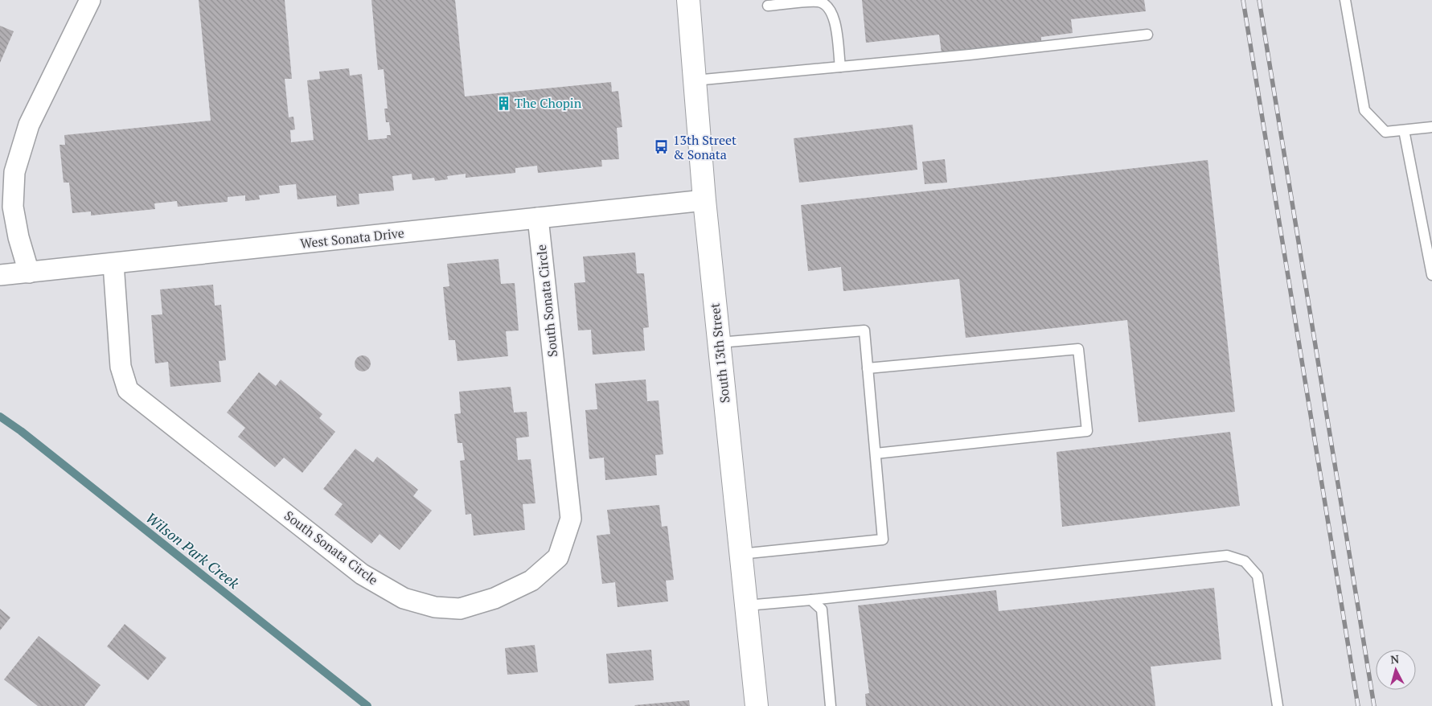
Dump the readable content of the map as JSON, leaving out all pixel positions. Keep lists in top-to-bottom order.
{
  "streets": {
    "street": ["West Sonata Drive", "South Sonata Circle", "South 13th Street"]
  },
  "crossings": [
    ["West Sonata Drive", "South Sonata Circle"],
    ["West Sonata Drive", "South 13th Street"]
  ],
  "water": ["Wilson Park Creek"],
  "places": {
    "building": ["The Chopin"],
    "bus stop": ["13th Street & Sonata"]
  },
  "north": "top"
}
